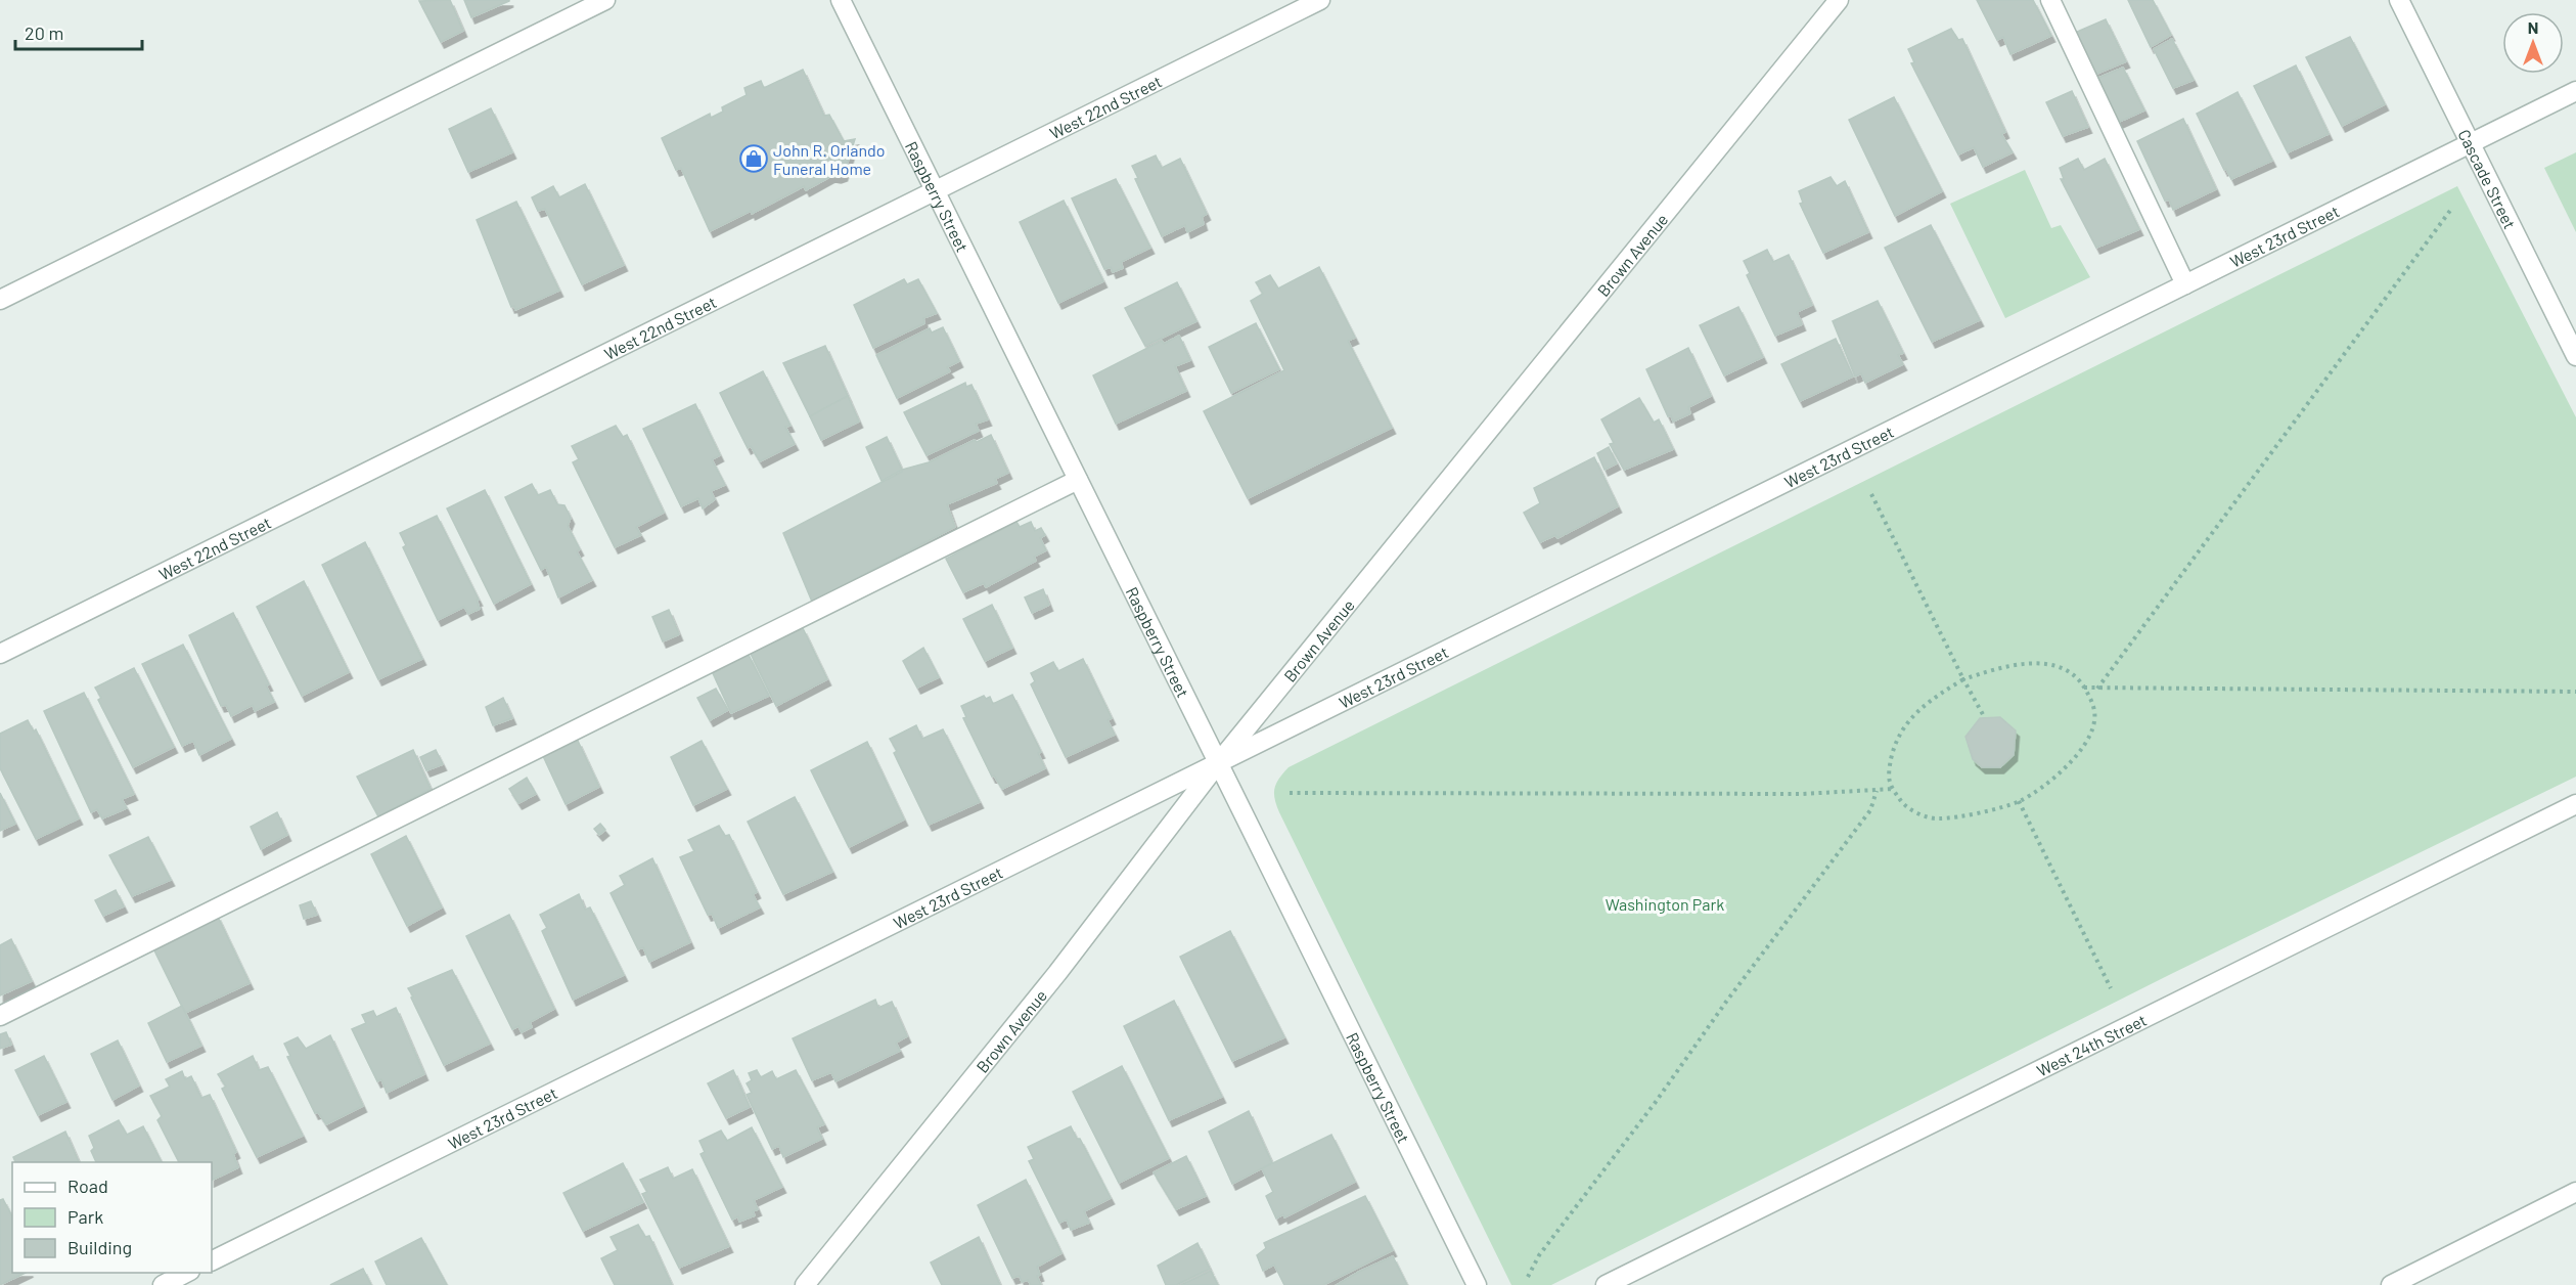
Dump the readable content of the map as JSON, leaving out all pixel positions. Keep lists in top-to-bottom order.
{
  "streets": {
    "street": [
      "West 22nd Street",
      "Cascade Street",
      "Raspberry Street",
      "West 23rd Street",
      "Brown Avenue",
      "West 24th Street"
    ]
  },
  "crossings": [
    ["West 22nd Street", "Raspberry Street"],
    ["Cascade Street", "West 23rd Street"],
    ["Raspberry Street", "West 23rd Street"],
    ["Raspberry Street", "Brown Avenue"],
    ["West 23rd Street", "Brown Avenue"]
  ],
  "parks": ["Washington Park"],
  "places": {
    "shop": ["John R. Orlando Funeral Home"]
  },
  "legend": ["Road", "Park", "Building"],
  "scale_bar": "20 m",
  "north": "top"
}
